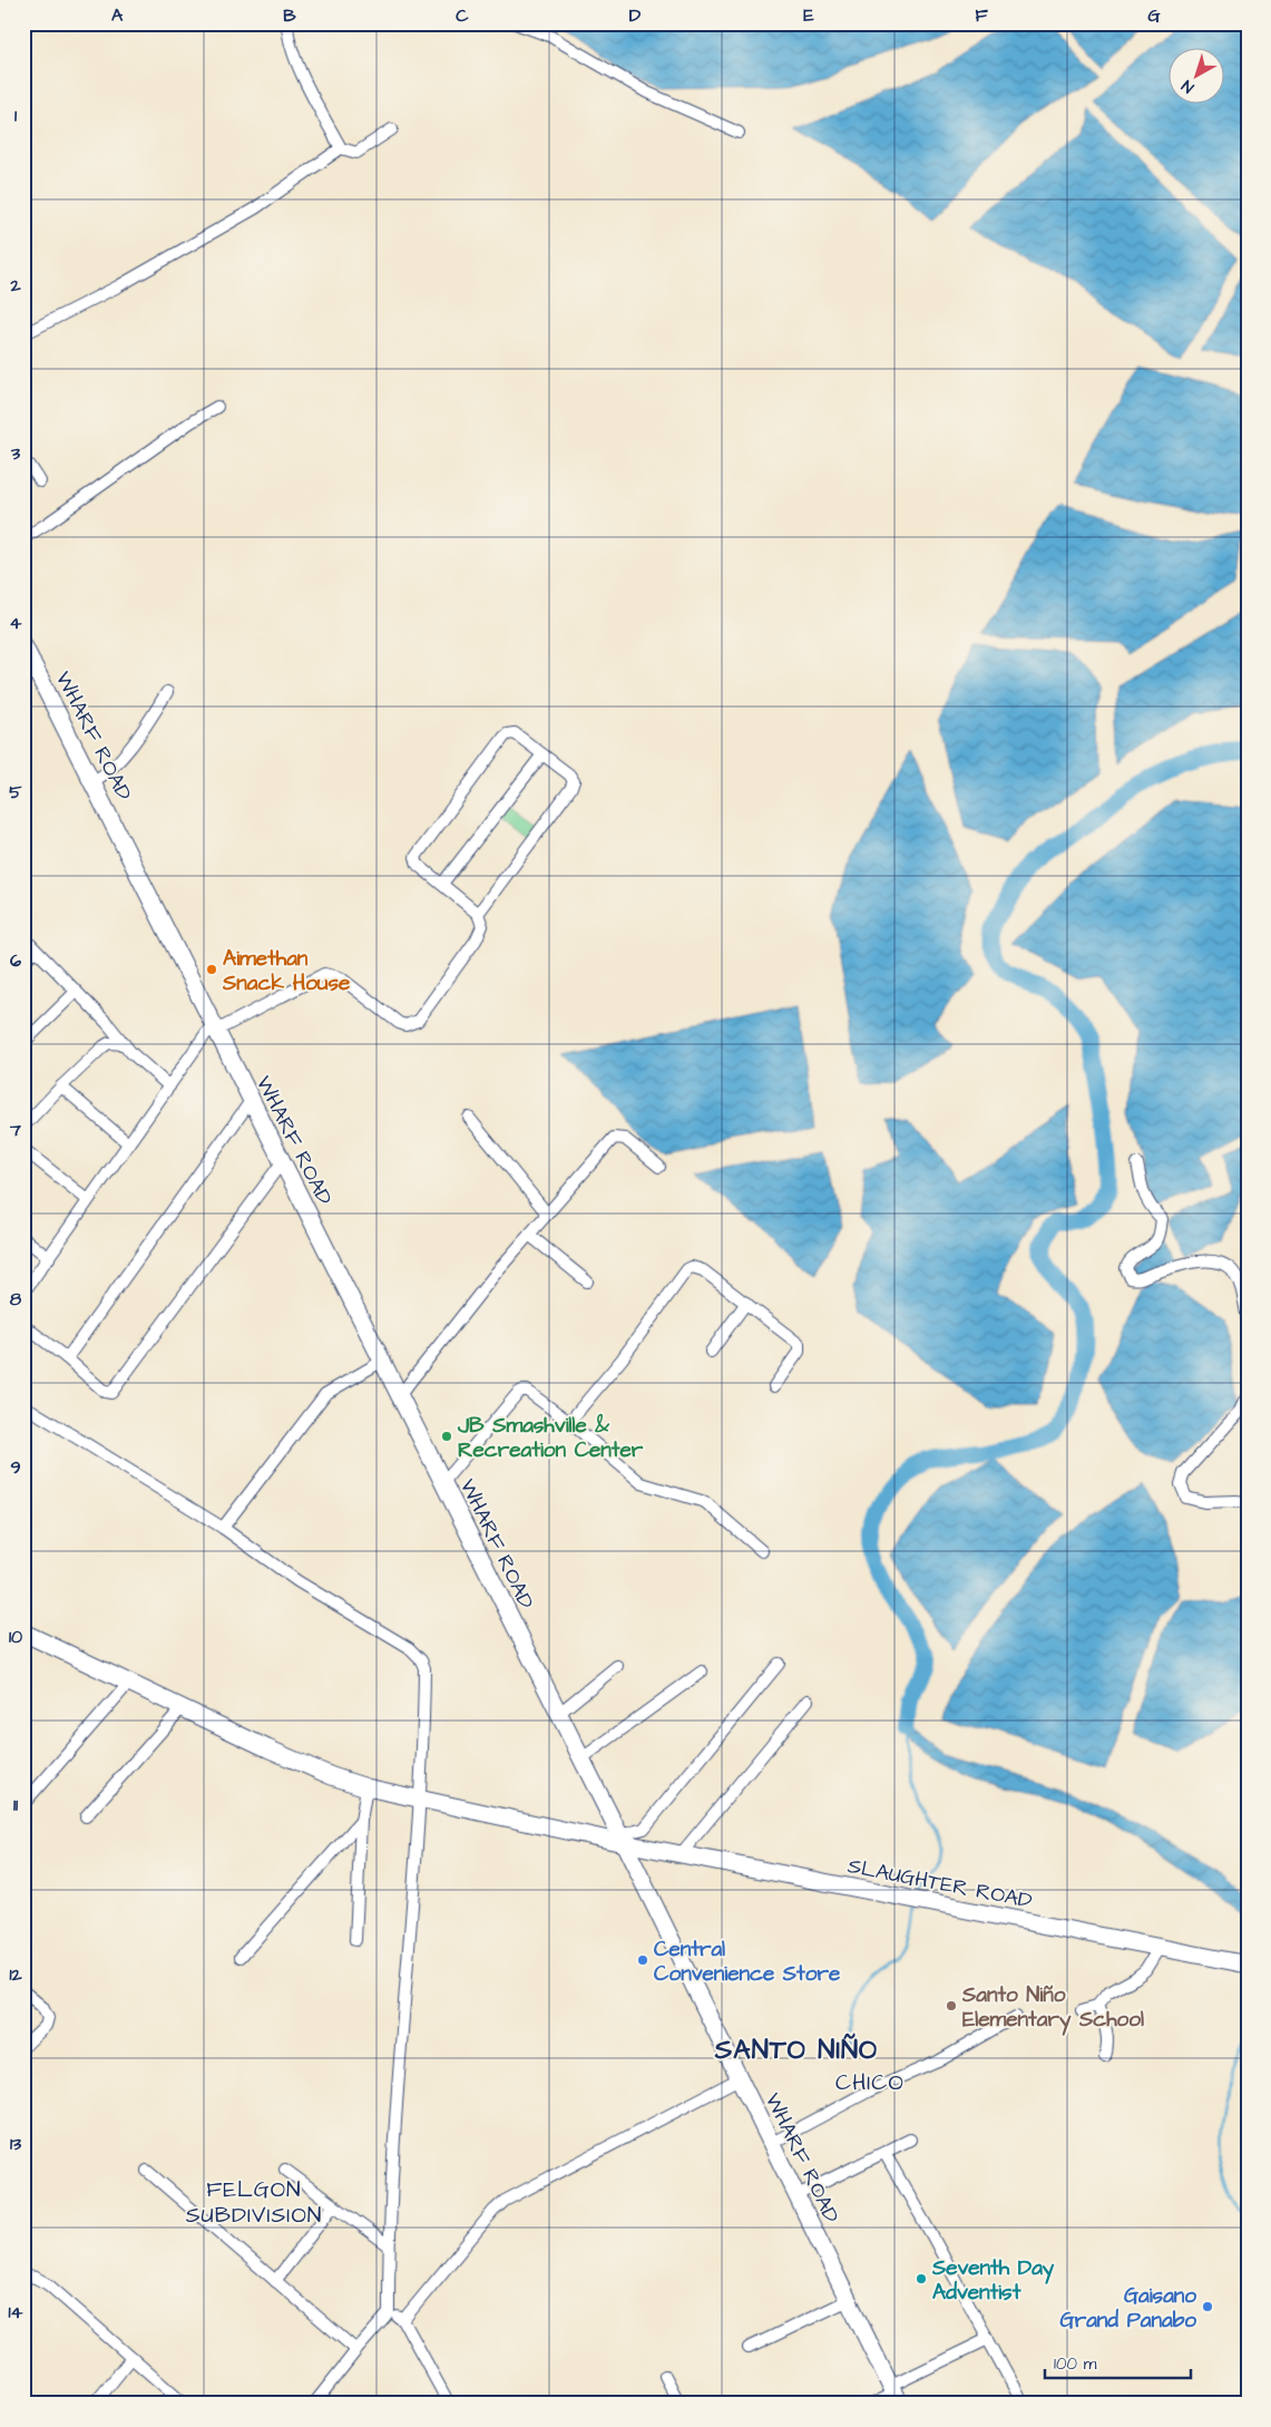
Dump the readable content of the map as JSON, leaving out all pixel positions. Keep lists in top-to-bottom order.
{
  "streets": {
    "main road": ["WHARF ROAD", "SLAUGHTER ROAD"]
  },
  "crossings": [
    ["WHARF ROAD", "SLAUGHTER ROAD"]
  ],
  "districts": ["SANTO NIÑO", "CHICO", "FELGON SUBDIVISION"],
  "places": [
    "Aimethan Snack House",
    "JB Smashville & Recreation Center",
    "Central Convenience Store",
    "Santo Niño Elementary School",
    "Seventh Day Adventist",
    "Gaisano Grand Panabo"
  ],
  "scale_bar": "100 m",
  "north": "bottom left",
  "grid": {
    "columns": [
      "A",
      "B",
      "C",
      "D",
      "E",
      "F",
      "G"
    ],
    "rows": [
      "1",
      "2",
      "3",
      "4",
      "5",
      "6",
      "7",
      "8",
      "9",
      "10",
      "11",
      "12",
      "13",
      "14"
    ]
  }
}
